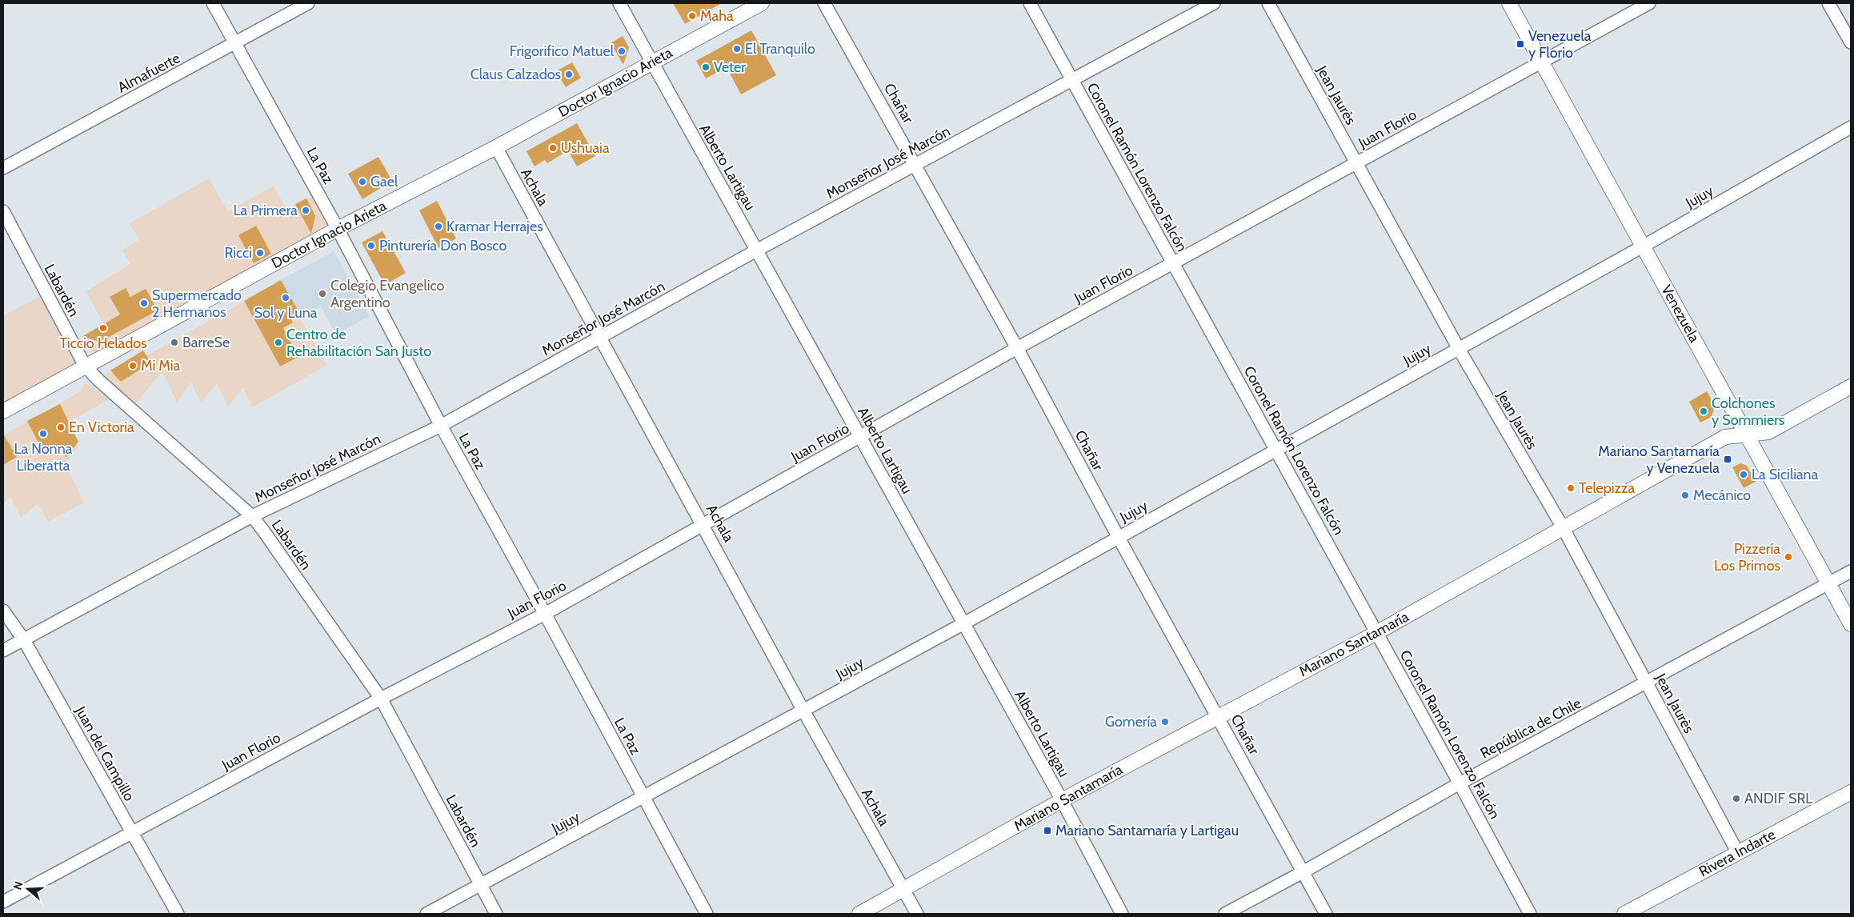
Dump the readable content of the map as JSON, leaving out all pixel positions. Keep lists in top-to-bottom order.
{
  "streets": {
    "street": [
      "Almafuerte",
      "Doctor Ignacio Arieta",
      "Jean Jaurès",
      "Chañar",
      "Juan Florio",
      "Monseñor José Marcón",
      "La Paz",
      "Alberto Lartigau",
      "Coronel Ramón Lorenzo Falcón",
      "Achala",
      "Jujuy",
      "Labardén",
      "Venezuela",
      "Mariano Santamaría",
      "República de Chile",
      "Juan del Campillo",
      "Rivera Indarte"
    ]
  },
  "crossings": [
    ["Almafuerte", "La Paz"],
    ["Doctor Ignacio Arieta", "La Paz"],
    ["Doctor Ignacio Arieta", "Alberto Lartigau"],
    ["Doctor Ignacio Arieta", "Achala"],
    ["Doctor Ignacio Arieta", "Labardén"],
    ["Jean Jaurès", "Juan Florio"],
    ["Jean Jaurès", "Jujuy"],
    ["Jean Jaurès", "Mariano Santamaría"],
    ["Jean Jaurès", "República de Chile"],
    ["Jean Jaurès", "Rivera Indarte"],
    ["Chañar", "Juan Florio"],
    ["Chañar", "Monseñor José Marcón"],
    ["Chañar", "Jujuy"],
    ["Chañar", "Mariano Santamaría"],
    ["Chañar", "República de Chile"],
    ["Juan Florio", "La Paz"],
    ["Juan Florio", "Alberto Lartigau"],
    ["Juan Florio", "Coronel Ramón Lorenzo Falcón"],
    ["Juan Florio", "Achala"],
    ["Juan Florio", "Labardén"],
    ["Juan Florio", "Venezuela"],
    ["Juan Florio", "Juan del Campillo"],
    ["Monseñor José Marcón", "La Paz"],
    ["Monseñor José Marcón", "Alberto Lartigau"],
    ["Monseñor José Marcón", "Coronel Ramón Lorenzo Falcón"],
    ["Monseñor José Marcón", "Achala"],
    ["Monseñor José Marcón", "Labardén"],
    ["Monseñor José Marcón", "Juan del Campillo"],
    ["La Paz", "Jujuy"],
    ["Alberto Lartigau", "Jujuy"],
    ["Alberto Lartigau", "Mariano Santamaría"],
    ["Coronel Ramón Lorenzo Falcón", "Jujuy"],
    ["Coronel Ramón Lorenzo Falcón", "Mariano Santamaría"],
    ["Coronel Ramón Lorenzo Falcón", "República de Chile"],
    ["Achala", "Jujuy"],
    ["Achala", "Mariano Santamaría"],
    ["Jujuy", "Labardén"],
    ["Jujuy", "Venezuela"],
    ["Venezuela", "Mariano Santamaría"],
    ["Venezuela", "República de Chile"]
  ],
  "places": {
    "other": [
      "Maha",
      "El Tranquilo",
      "Frigorifico Matuel",
      "Veter",
      "Claus Calzados",
      "Ushuaia",
      "Gael",
      "La Primera",
      "Kramar Herrajes",
      "Pinturería Don Bosco",
      "Ricci",
      "Colegio Evangelico Argentino",
      "Sol y Luna",
      "Supermercado 2 Hermanos",
      "Ticcio Helados",
      "BarreSe",
      "Centro de Rehabilitación San Justo",
      "Mi Mia",
      "Colchones y Sommiers",
      "En Victoria",
      "La Nonna Liberatta",
      "La Siciliana",
      "Telepizza",
      "Mecánico",
      "Pizzería Los Primos",
      "Gomería",
      "ANDIF SRL"
    ],
    "transit": ["Venezuela y Florio", "Mariano Santamaría y Venezuela", "Mariano Santamaría y Lartigau"]
  },
  "north": "left"
}
